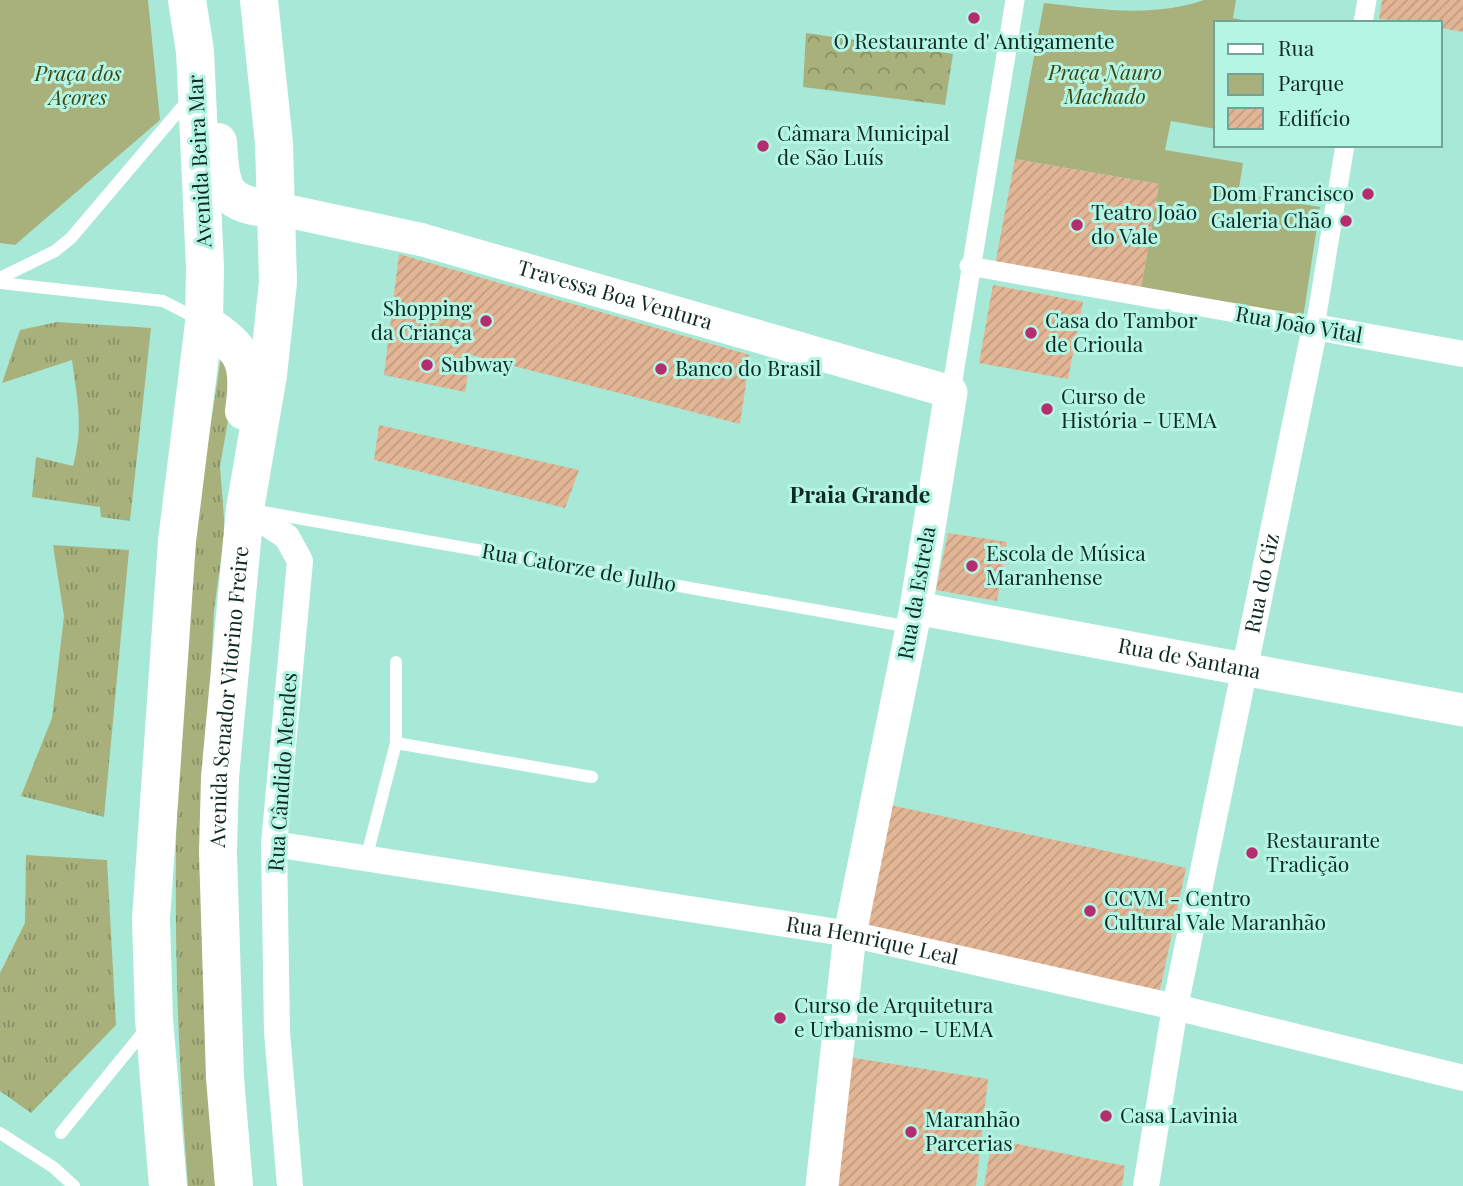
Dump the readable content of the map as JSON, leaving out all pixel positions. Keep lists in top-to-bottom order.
{
  "streets": {
    "main road": ["Avenida Beira Mar", "Avenida Senador Vitorino Freire"],
    "street": [
      "Travessa Boa Ventura",
      "Rua João Vital",
      "Rua do Giz",
      "Rua da Estrela",
      "Rua de Santana",
      "Rua Cândido Mendes",
      "Rua Henrique Leal"
    ],
    "lane": ["Rua Catorze de Julho"]
  },
  "crossings": [
    ["Travessa Boa Ventura", "Rua da Estrela"],
    ["Travessa Boa Ventura", "Avenida Senador Vitorino Freire"],
    ["Rua João Vital", "Rua do Giz"],
    ["Rua João Vital", "Rua da Estrela"],
    ["Rua Catorze de Julho", "Rua da Estrela"],
    ["Rua Catorze de Julho", "Rua de Santana"],
    ["Rua Catorze de Julho", "Avenida Senador Vitorino Freire"],
    ["Rua Catorze de Julho", "Rua Cândido Mendes"],
    ["Rua do Giz", "Rua de Santana"],
    ["Rua do Giz", "Rua Henrique Leal"],
    ["Rua da Estrela", "Rua de Santana"],
    ["Rua da Estrela", "Rua Henrique Leal"],
    ["Avenida Senador Vitorino Freire", "Rua Cândido Mendes"],
    ["Rua Cândido Mendes", "Rua Henrique Leal"]
  ],
  "districts": ["Praia Grande"],
  "parks": ["Praça Nauro Machado", "Praça dos Açores"],
  "places": [
    "O Restaurante d' Antigamente",
    "Câmara Municipal de São Luís",
    "Dom Francisco",
    "Galeria Chão",
    "Teatro João do Vale",
    "Shopping da Criança",
    "Casa do Tambor de Crioula",
    "Subway",
    "Banco do Brasil",
    "Curso de História - UEMA",
    "Escola de Música Maranhense",
    "Restaurante Tradição",
    "CCVM - Centro Cultural Vale Maranhão",
    "Curso de Arquitetura e Urbanismo - UEMA",
    "Casa Lavinia",
    "Maranhão Parcerias"
  ],
  "legend": ["Rua", "Parque", "Edifício"]
}
